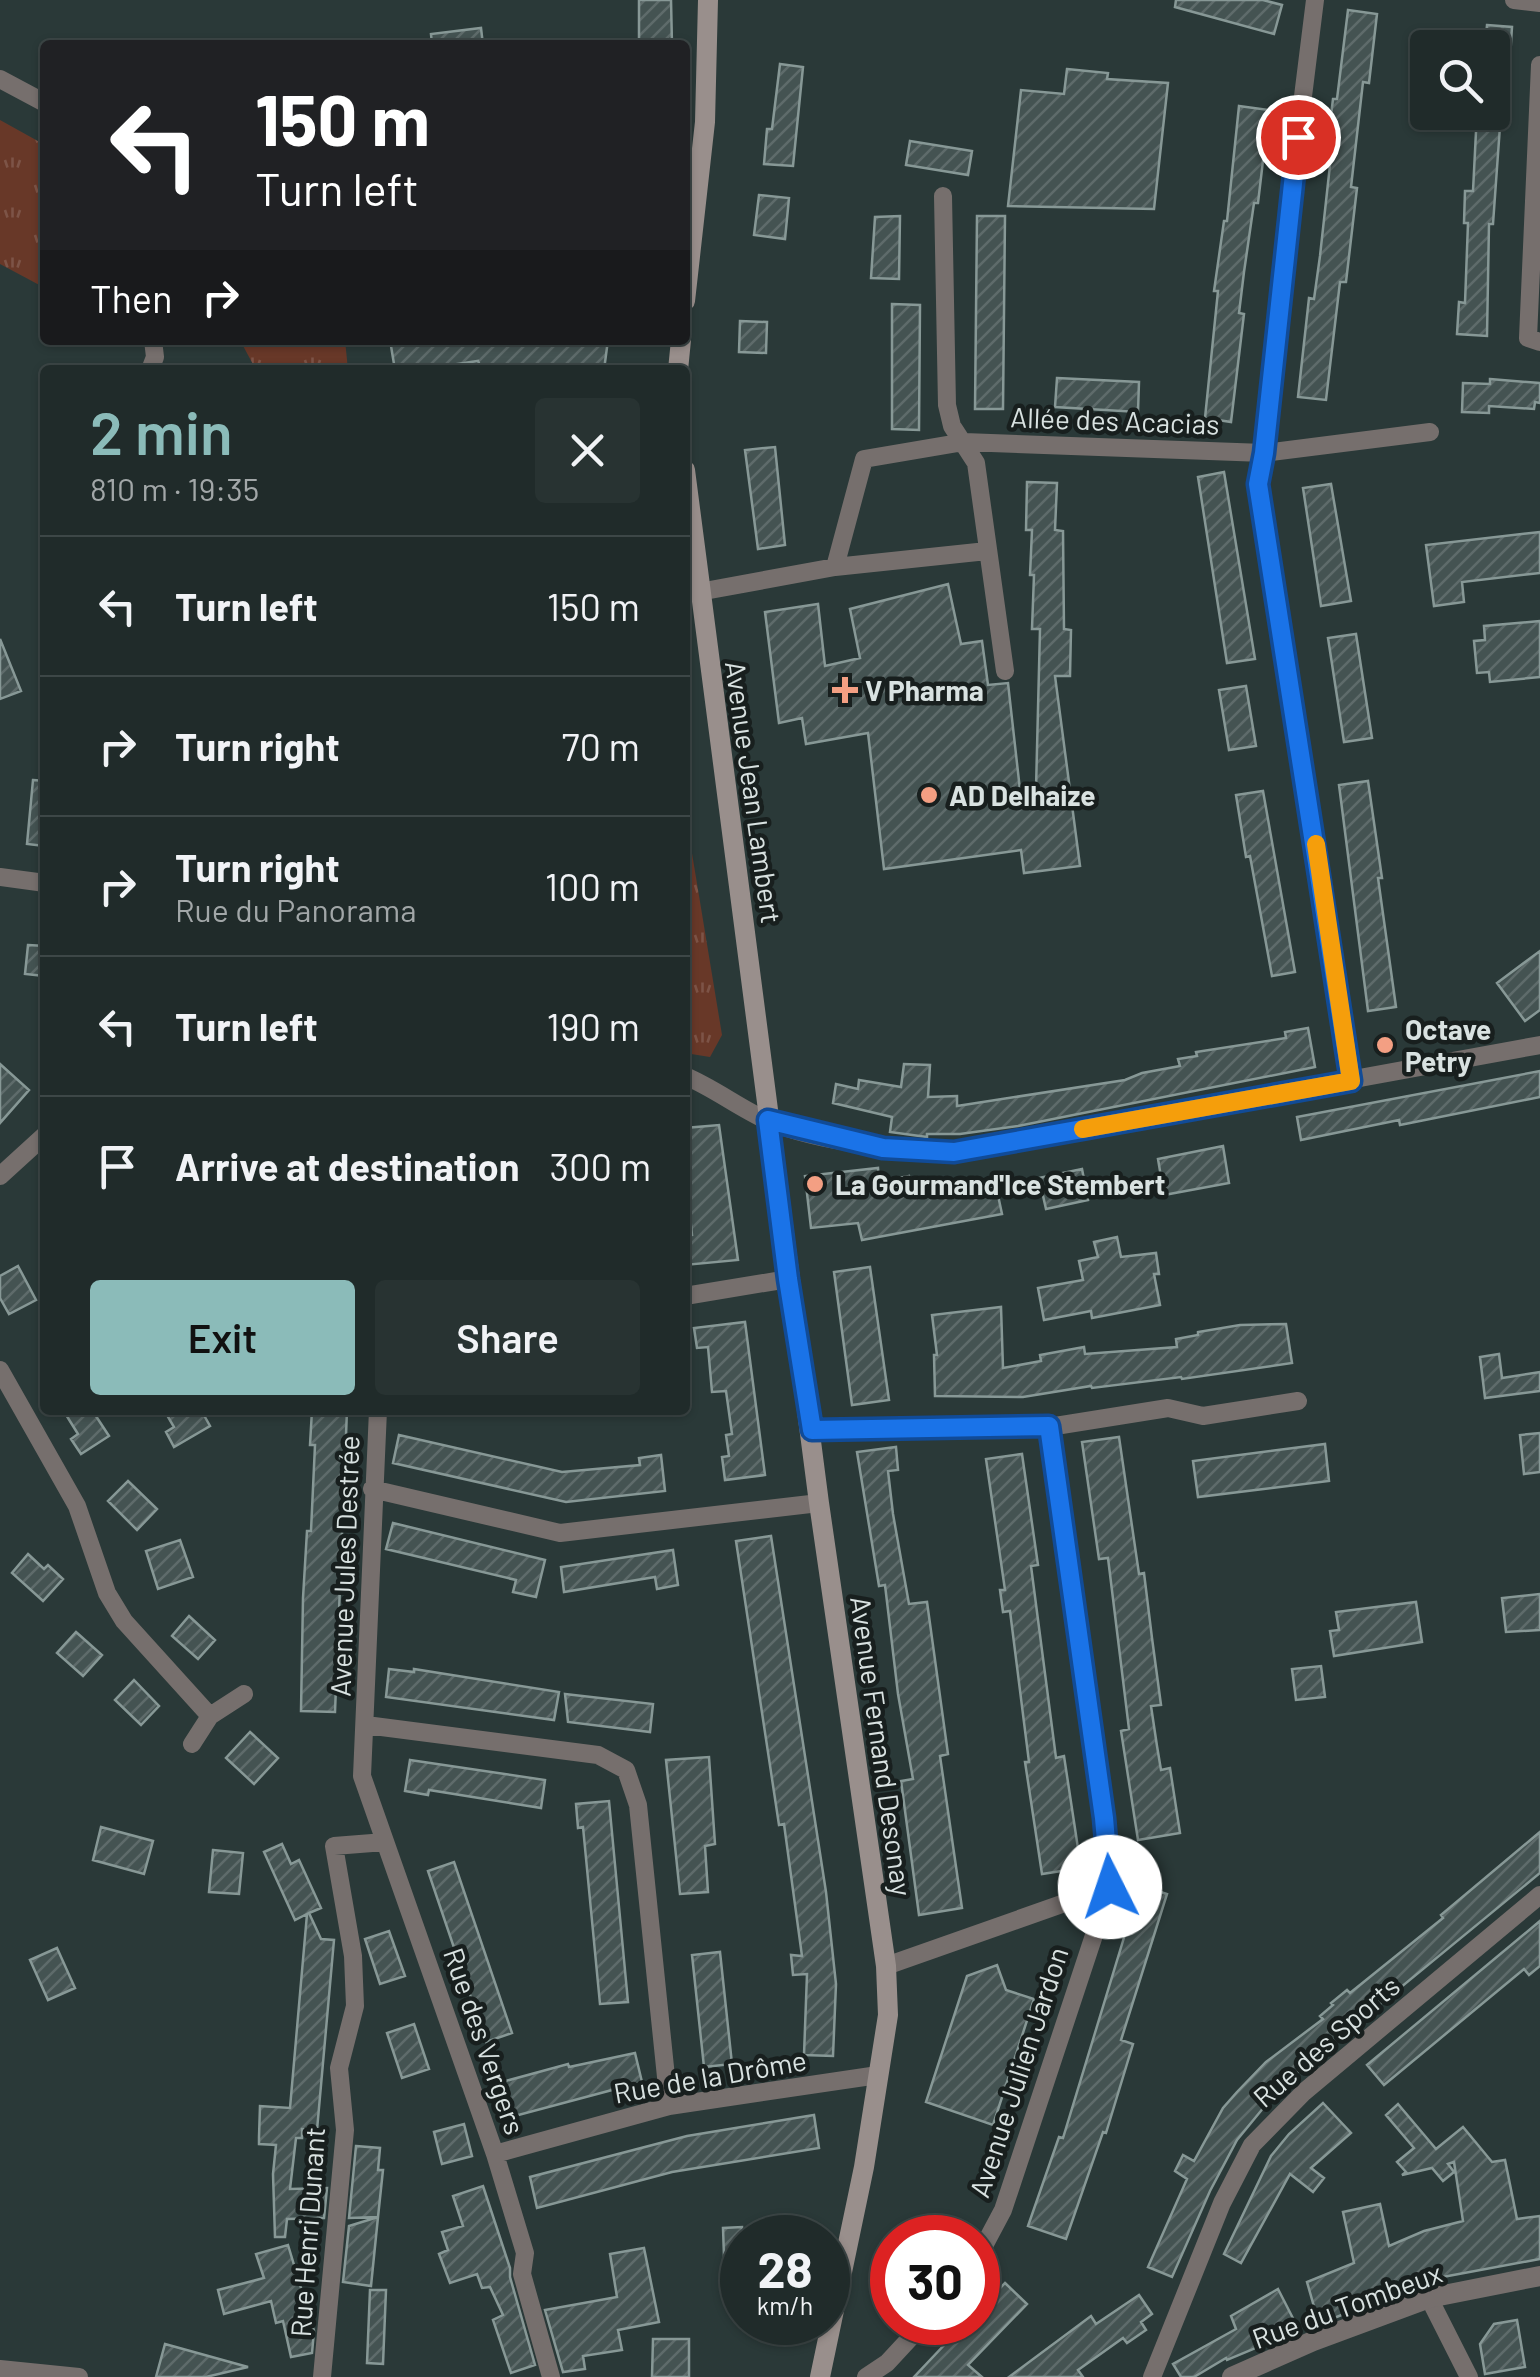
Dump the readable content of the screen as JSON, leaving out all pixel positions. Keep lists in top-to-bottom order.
{
  "streets": {
    "main road": ["Avenue Jean Lambert", "Avenue Fernand Desonay"],
    "street": [
      "Allée des Acacias",
      "Avenue Jules Destrée",
      "Rue des Vergers",
      "Rue des Sports",
      "Avenue Julien Jardon",
      "Rue de la Drôme",
      "Rue Henri Dunant",
      "Rue du Tombeux"
    ]
  },
  "crossings": [
    ["Avenue Jean Lambert", "Avenue Fernand Desonay"],
    ["Avenue Jules Destrée", "Rue des Vergers"],
    ["Avenue Fernand Desonay", "Rue de la Drôme"],
    ["Rue des Vergers", "Rue de la Drôme"],
    ["Rue des Vergers", "Rue Henri Dunant"]
  ],
  "places": {
    "health": ["V Pharma"],
    "other": ["AD Delhaize", "Octave Petry", "La Gourmand'Ice Stembert"]
  },
  "page": {
    "turn": ["150 m", "Turn left"],
    "then": "Then",
    "heading": ["2 min", "810 m · 19:35"],
    "list": [
      {
        "name": "Turn left",
        "value": "150 m"
      },
      {
        "name": "Turn right",
        "value": "70 m"
      },
      {
        "name": "Turn right",
        "note": "Rue du Panorama",
        "value": "100 m"
      },
      {
        "name": "Turn left",
        "value": "190 m"
      },
      {
        "name": "Arrive at destination",
        "value": "300 m"
      }
    ],
    "buttons": ["Exit", "Share"],
    "speed": "28 km/h",
    "limit": "30"
  }
}
